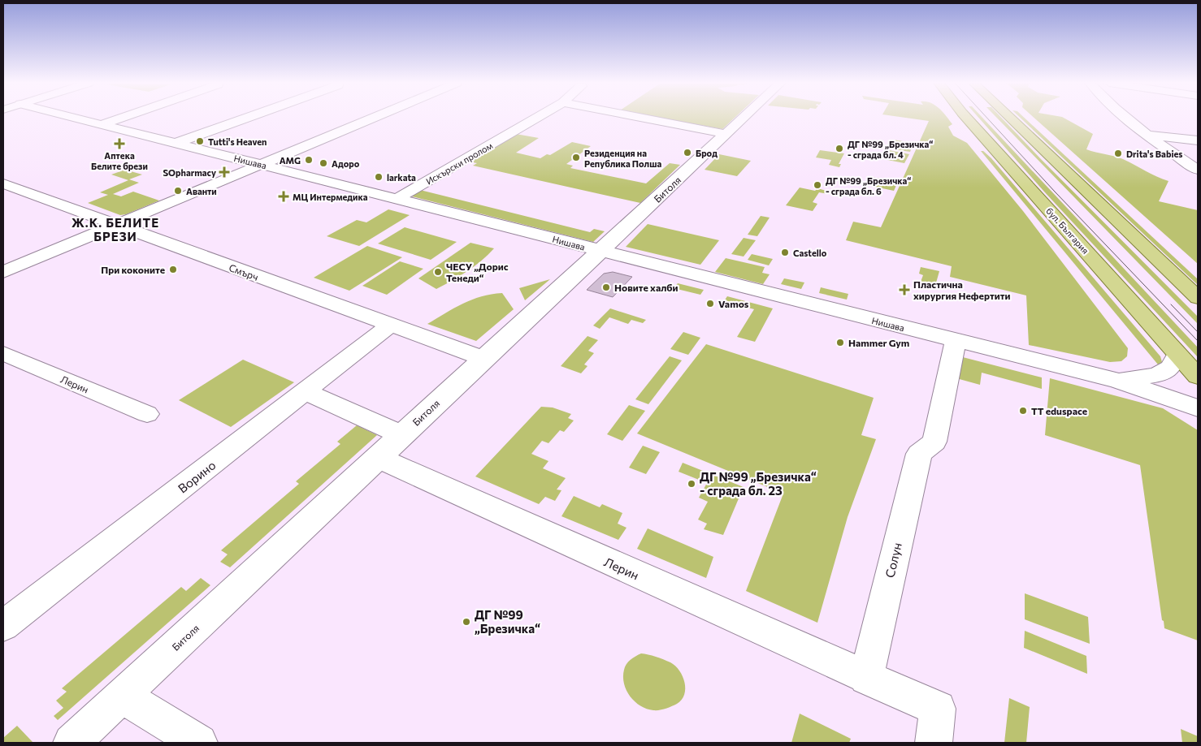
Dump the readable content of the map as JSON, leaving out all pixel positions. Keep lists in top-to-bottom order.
{
  "streets": {
    "main road": ["бул. България"],
    "street": [
      "Нишава",
      "Искърски пролом",
      "Битоля",
      "Смърч",
      "Лерин",
      "Ворино",
      "Солун"
    ]
  },
  "crossings": [
    ["Нишава", "Искърски пролом"],
    ["Нишава", "Битоля"],
    ["Нишава", "бул. България"],
    ["Нишава", "Солун"],
    ["Битоля", "Смърч"],
    ["Битоля", "Лерин"],
    ["Смърч", "Ворино"],
    ["Лерин", "Солун"]
  ],
  "districts": ["Ж.К. БЕЛИТЕ БРЕЗИ"],
  "places": {
    "other": [
      "Tutti's Heaven",
      "ДГ №99 „Брезичка“ - сграда бл. 4",
      "Брод",
      "Drita's Babies",
      "Резиденция на Република Полша",
      "AMG",
      "Адоро",
      "larkata",
      "ДГ №99 „Брезичка“ - сграда бл. 6",
      "Аванти",
      "Castello",
      "При коконите",
      "ЧЕСУ „Дорис Тенеди“",
      "Новите халби",
      "Vamos",
      "Hammer Gym",
      "TT eduspace",
      "ДГ №99 „Брезичка“ - сграда бл. 23",
      "ДГ №99 „Брезичка“"
    ],
    "health": [
      "Аптека Белите брези",
      "SOpharmacy",
      "МЦ Интермедика",
      "Пластична хирургия Нефертити"
    ]
  }
}
